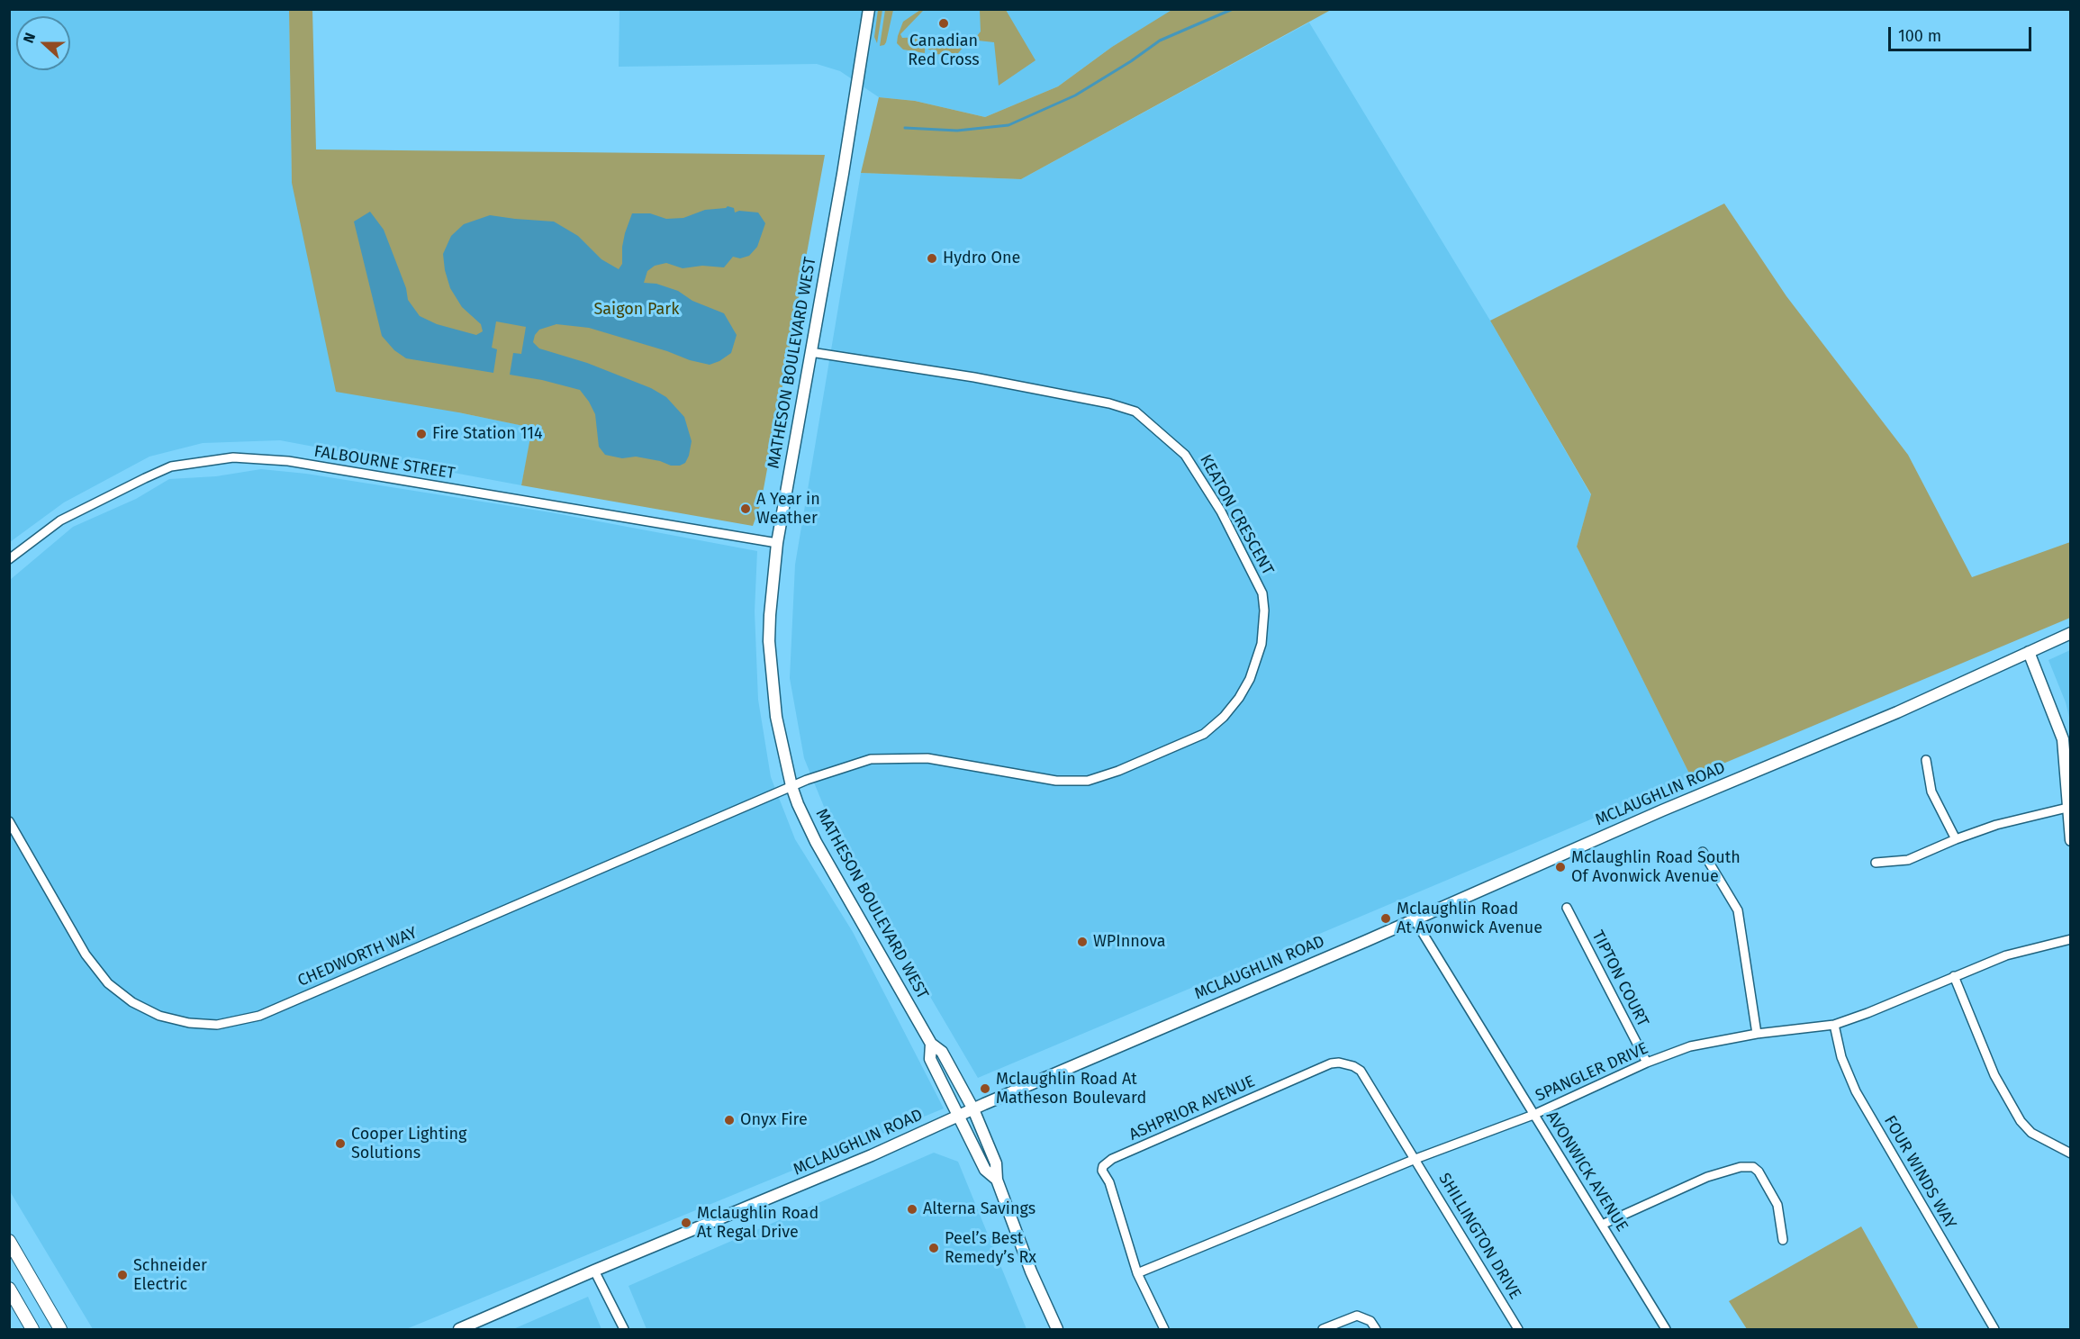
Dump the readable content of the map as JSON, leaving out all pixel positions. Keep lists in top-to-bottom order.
{
  "streets": {
    "street": [
      "MATHESON BOULEVARD WEST",
      "FALBOURNE STREET",
      "KEATON CRESCENT",
      "MCLAUGHLIN ROAD",
      "CHEDWORTH WAY",
      "TIPTON COURT",
      "SPANGLER DRIVE",
      "ASHPRIOR AVENUE",
      "AVONWICK AVENUE",
      "FOUR WINDS WAY",
      "SHILLINGTON DRIVE"
    ]
  },
  "crossings": [
    ["MATHESON BOULEVARD WEST", "FALBOURNE STREET"],
    ["MATHESON BOULEVARD WEST", "KEATON CRESCENT"],
    ["MATHESON BOULEVARD WEST", "MCLAUGHLIN ROAD"],
    ["MATHESON BOULEVARD WEST", "CHEDWORTH WAY"],
    ["KEATON CRESCENT", "CHEDWORTH WAY"],
    ["MCLAUGHLIN ROAD", "AVONWICK AVENUE"],
    ["TIPTON COURT", "SPANGLER DRIVE"],
    ["SPANGLER DRIVE", "ASHPRIOR AVENUE"],
    ["SPANGLER DRIVE", "AVONWICK AVENUE"],
    ["SPANGLER DRIVE", "FOUR WINDS WAY"],
    ["SPANGLER DRIVE", "SHILLINGTON DRIVE"],
    ["ASHPRIOR AVENUE", "SHILLINGTON DRIVE"]
  ],
  "parks": ["Saigon Park"],
  "places": [
    "Canadian Red Cross",
    "Hydro One",
    "Fire Station 114",
    "A Year in Weather",
    "Mclaughlin Road South Of Avonwick Avenue",
    "Mclaughlin Road At Avonwick Avenue",
    "WPInnova",
    "Mclaughlin Road At Matheson Boulevard",
    "Onyx Fire",
    "Cooper Lighting Solutions",
    "Alterna Savings",
    "Mclaughlin Road At Regal Drive",
    "Peel’s Best Remedy’s Rx",
    "Schneider Electric"
  ],
  "scale_bar": "100 m",
  "north": "left"
}
